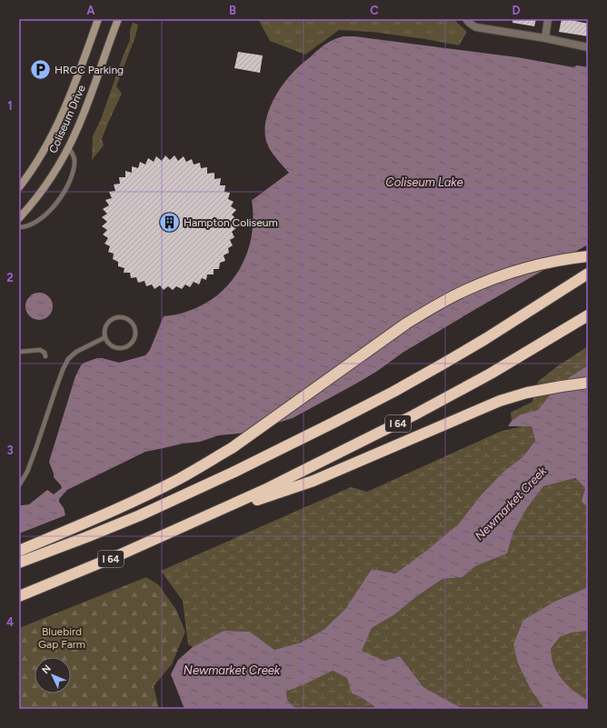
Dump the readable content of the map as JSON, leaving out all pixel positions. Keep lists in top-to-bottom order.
{
  "streets": {
    "highway": ["I 64"],
    "street": ["Coliseum Drive"]
  },
  "water": ["Coliseum Lake", "Newmarket Creek"],
  "parks": ["Bluebird Gap Farm"],
  "places": {
    "parking": ["HRCC Parking"],
    "building": ["Hampton Coliseum"]
  },
  "north": "top left",
  "grid": {
    "columns": [
      "A",
      "B",
      "C",
      "D"
    ],
    "rows": [
      "1",
      "2",
      "3",
      "4"
    ]
  }
}
